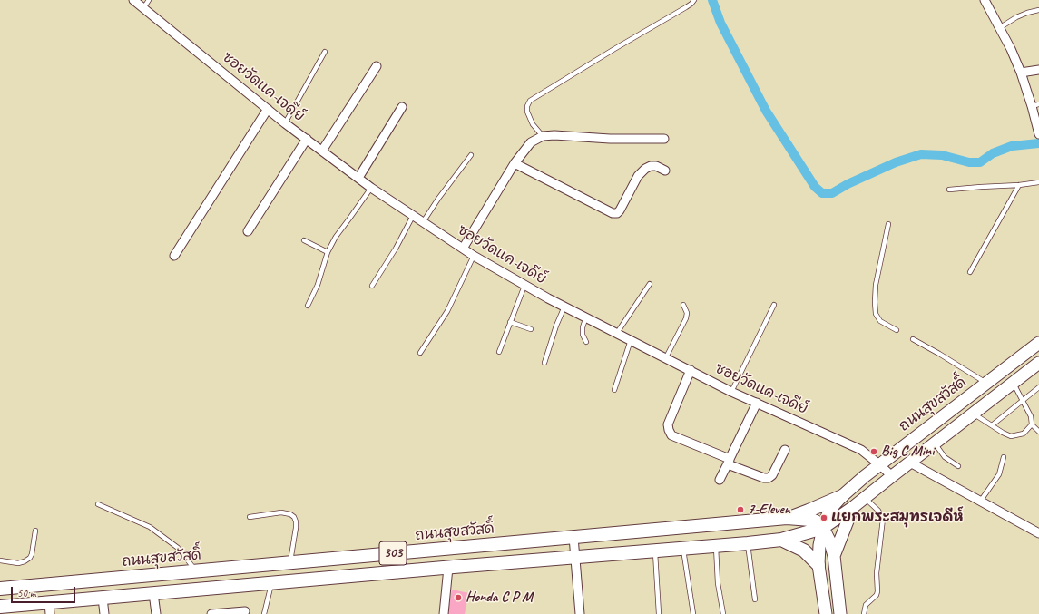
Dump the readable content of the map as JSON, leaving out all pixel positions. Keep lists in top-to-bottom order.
{
  "streets": {
    "main road": ["ถนนสุขสวัสดิ์", "303"],
    "street": ["ซอยวัดแค-เจดีย์"]
  },
  "crossings": [
    ["ซอยวัดแค-เจดีย์", "ถนนสุขสวัสดิ์"],
    ["ถนนสุขสวัสดิ์", "303"]
  ],
  "places": [
    "Big C Mini",
    "7-Eleven",
    "แยกพระสมุทรเจดีห์",
    "Honda C P M"
  ],
  "scale_bar": "50 m"
}
